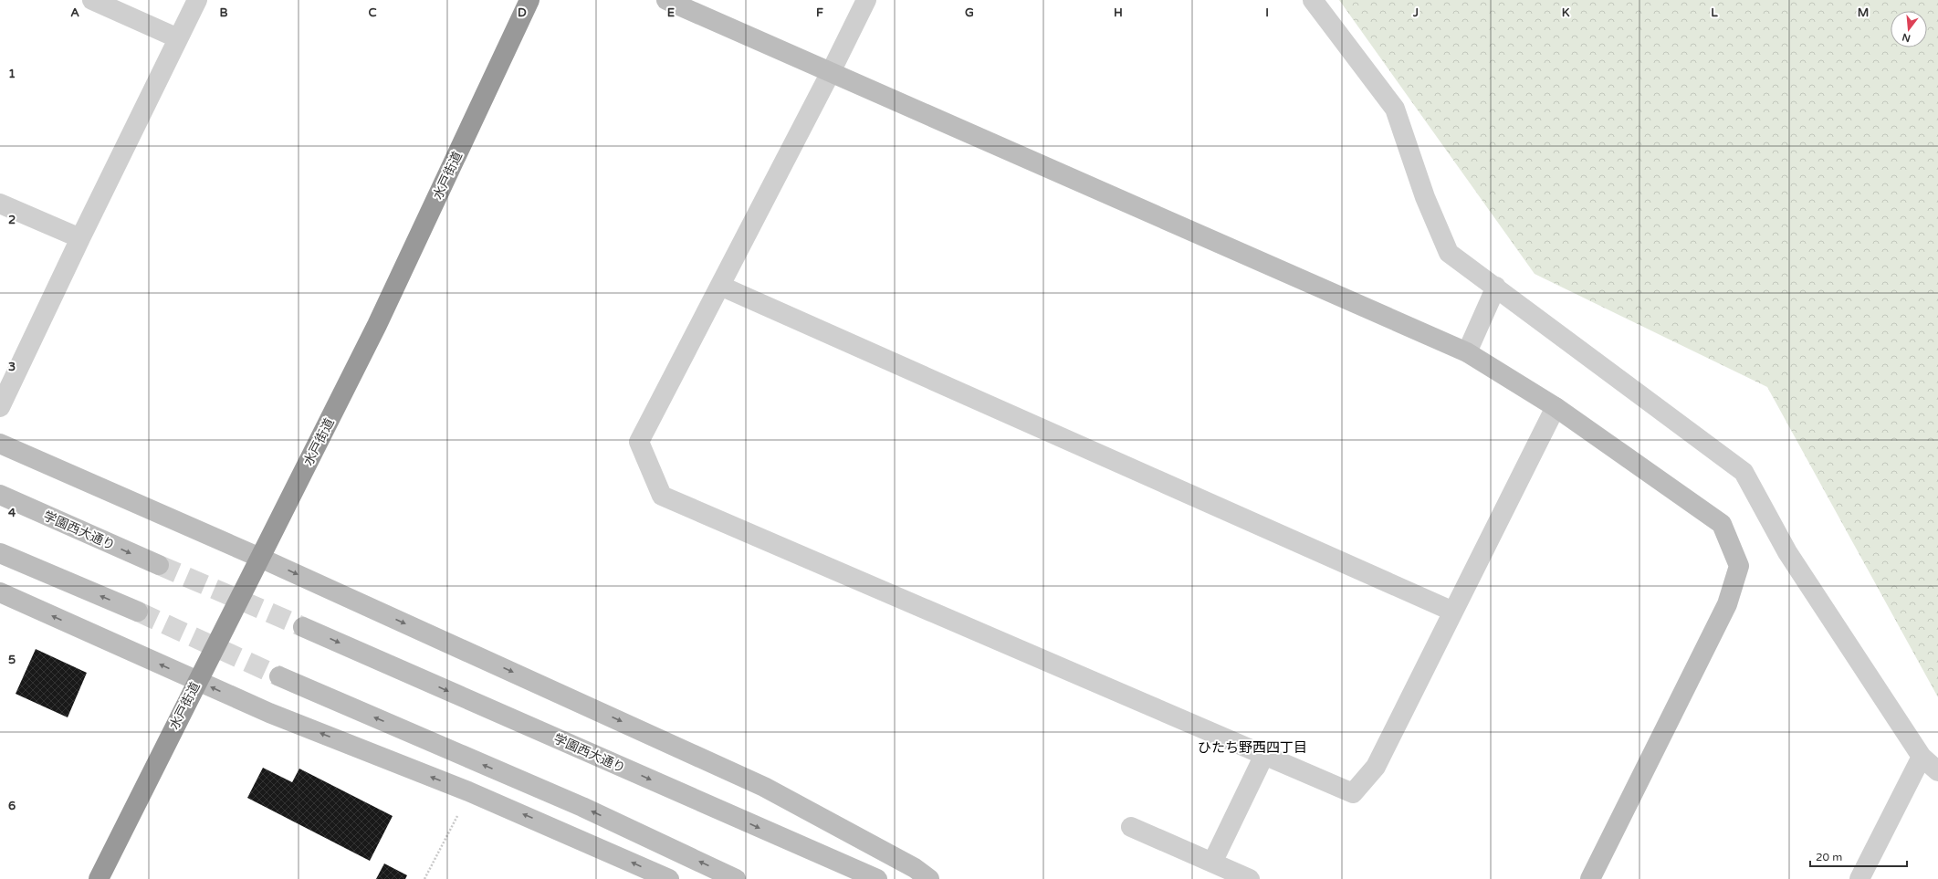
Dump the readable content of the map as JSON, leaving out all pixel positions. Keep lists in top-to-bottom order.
{
  "streets": {
    "highway": ["水戸街道"],
    "main road": ["学園西大通り"]
  },
  "districts": ["ひたち野西四丁目"],
  "scale_bar": "20 m",
  "north": "bottom",
  "grid": {
    "columns": [
      "A",
      "B",
      "C",
      "D",
      "E",
      "F",
      "G",
      "H",
      "I",
      "J",
      "K",
      "L",
      "M"
    ],
    "rows": [
      "1",
      "2",
      "3",
      "4",
      "5",
      "6"
    ]
  }
}
